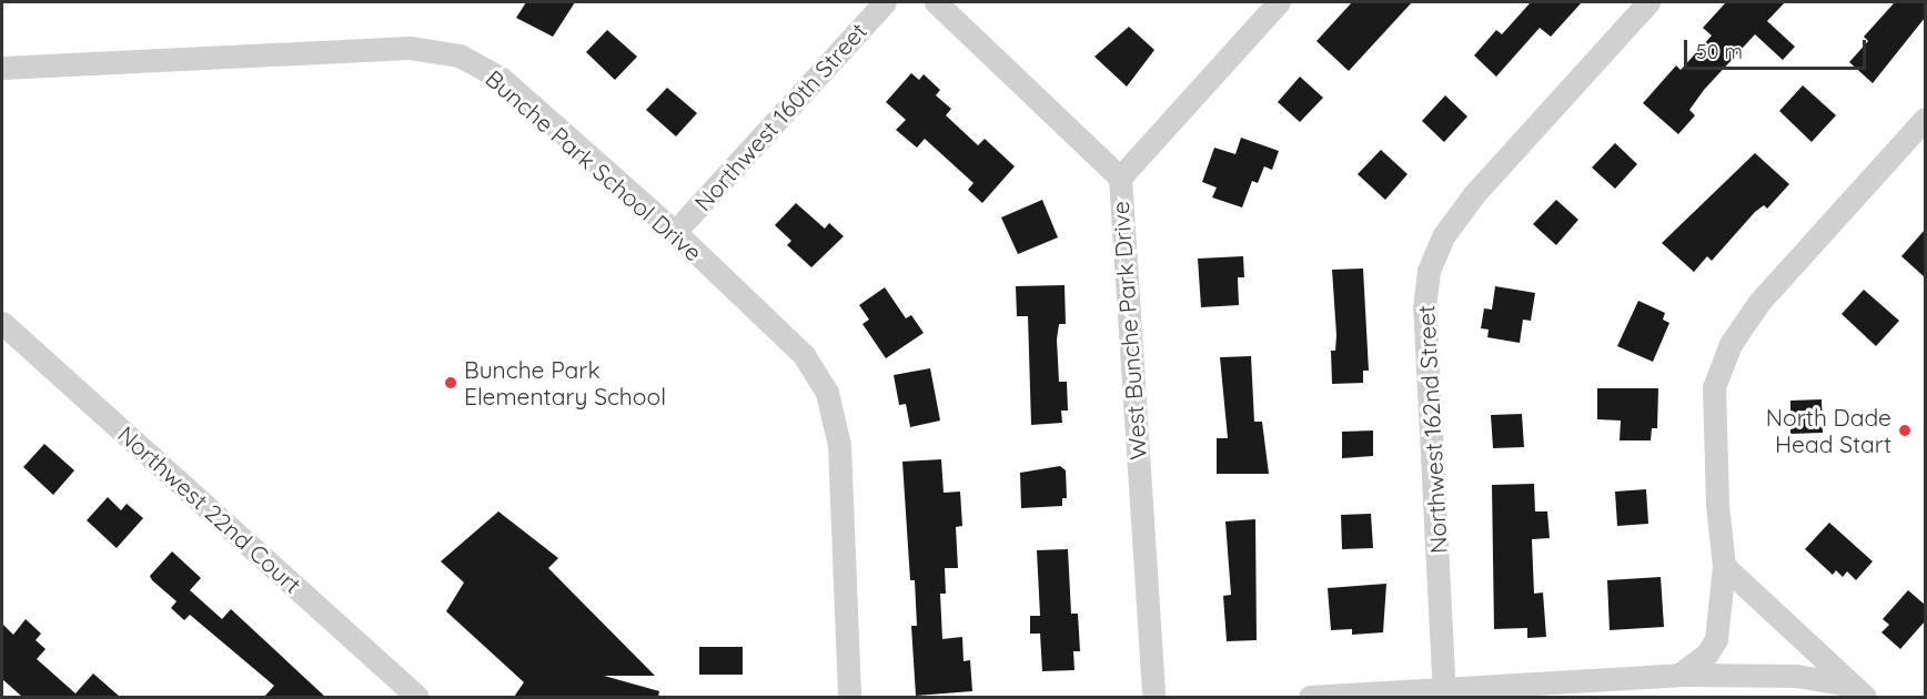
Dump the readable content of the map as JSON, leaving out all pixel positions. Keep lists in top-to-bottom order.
{
  "streets": {
    "street": [
      "Northwest 160th Street",
      "Bunche Park School Drive",
      "West Bunche Park Drive",
      "Northwest 162nd Street",
      "Northwest 22nd Court"
    ]
  },
  "crossings": [
    ["Northwest 160th Street", "Bunche Park School Drive"]
  ],
  "places": ["Bunche Park Elementary School", "North Dade Head Start"],
  "scale_bar": "50 m"
}
